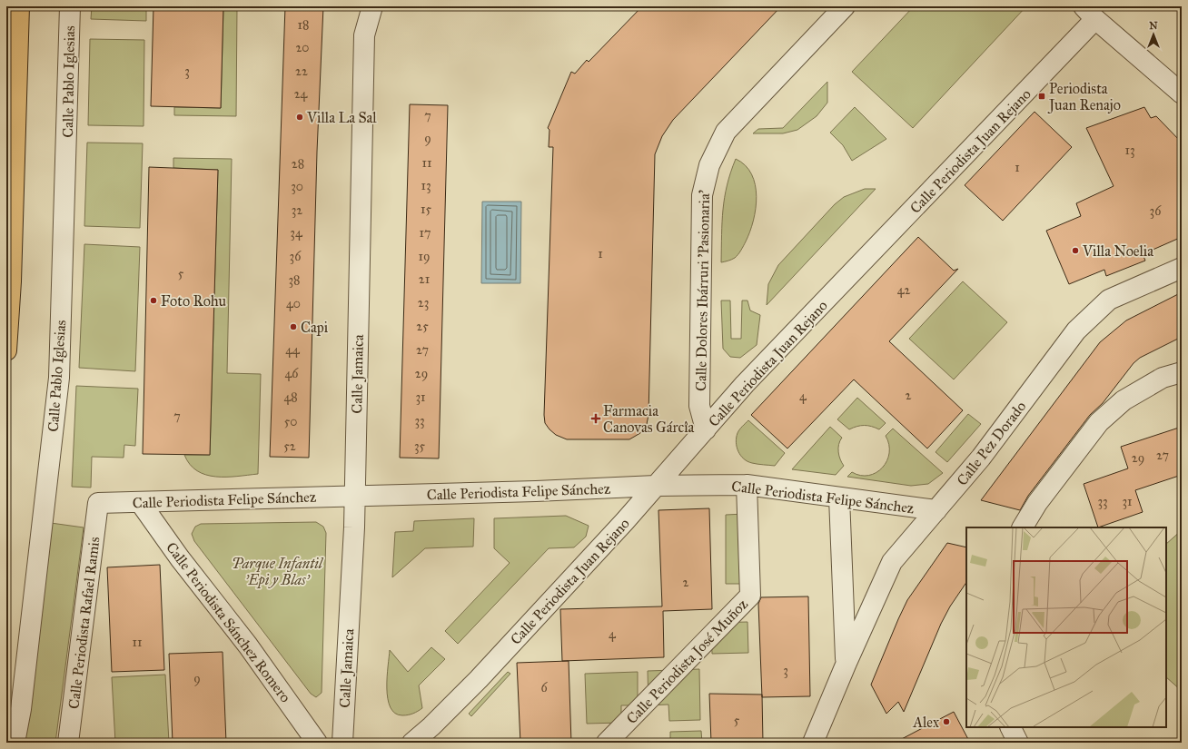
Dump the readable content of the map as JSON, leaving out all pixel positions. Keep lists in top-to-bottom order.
{
  "streets": {
    "street": [
      "Calle Pablo Iglesias",
      "Calle Periodista Juan Rejano",
      "Calle Dolores Ibárruri 'Pasionaria'",
      "Calle Jamaica",
      "Calle Pez Dorado",
      "Calle Periodista Felipe Sánchez",
      "Calle Periodista Sánchez Romero",
      "Calle Periodista Rafael Ramis",
      "Calle Periodista José Muñoz"
    ]
  },
  "crossings": [
    ["Calle Periodista Juan Rejano", "Calle Dolores Ibárruri 'Pasionaria'"],
    ["Calle Periodista Juan Rejano", "Calle Periodista Felipe Sánchez"],
    ["Calle Jamaica", "Calle Periodista Felipe Sánchez"],
    ["Calle Pez Dorado", "Calle Periodista Felipe Sánchez"],
    ["Calle Periodista Felipe Sánchez", "Calle Periodista Sánchez Romero"],
    ["Calle Periodista Felipe Sánchez", "Calle Periodista Rafael Ramis"],
    ["Calle Periodista Felipe Sánchez", "Calle Periodista José Muñoz"]
  ],
  "parks": ["Parque Infantil 'Epi y Blas'"],
  "places": {
    "transit": ["Periodista Juan Renajo"],
    "other": [
      "Villa La Sal",
      "Villa Noelia",
      "Foto Rohu",
      "Capi",
      "Alex"
    ],
    "health": ["Farmacia Canovas Gárcîa"]
  },
  "house_numbers": [
    "18",
    "20",
    "3",
    "22",
    "24",
    "7",
    "9",
    "13",
    "11",
    "28",
    "1",
    "13",
    "30",
    "15",
    "32",
    "36",
    "34",
    "17",
    "1",
    "36",
    "19",
    "5",
    "21",
    "38",
    "42",
    "23",
    "40",
    "25",
    "44",
    "27",
    "46",
    "29",
    "2",
    "4",
    "48",
    "31",
    "7",
    "33",
    "50",
    "52",
    "35",
    "27",
    "29",
    "33",
    "31",
    "2",
    "4",
    "11",
    "3",
    "9",
    "6",
    "5"
  ],
  "north": "top"
}
